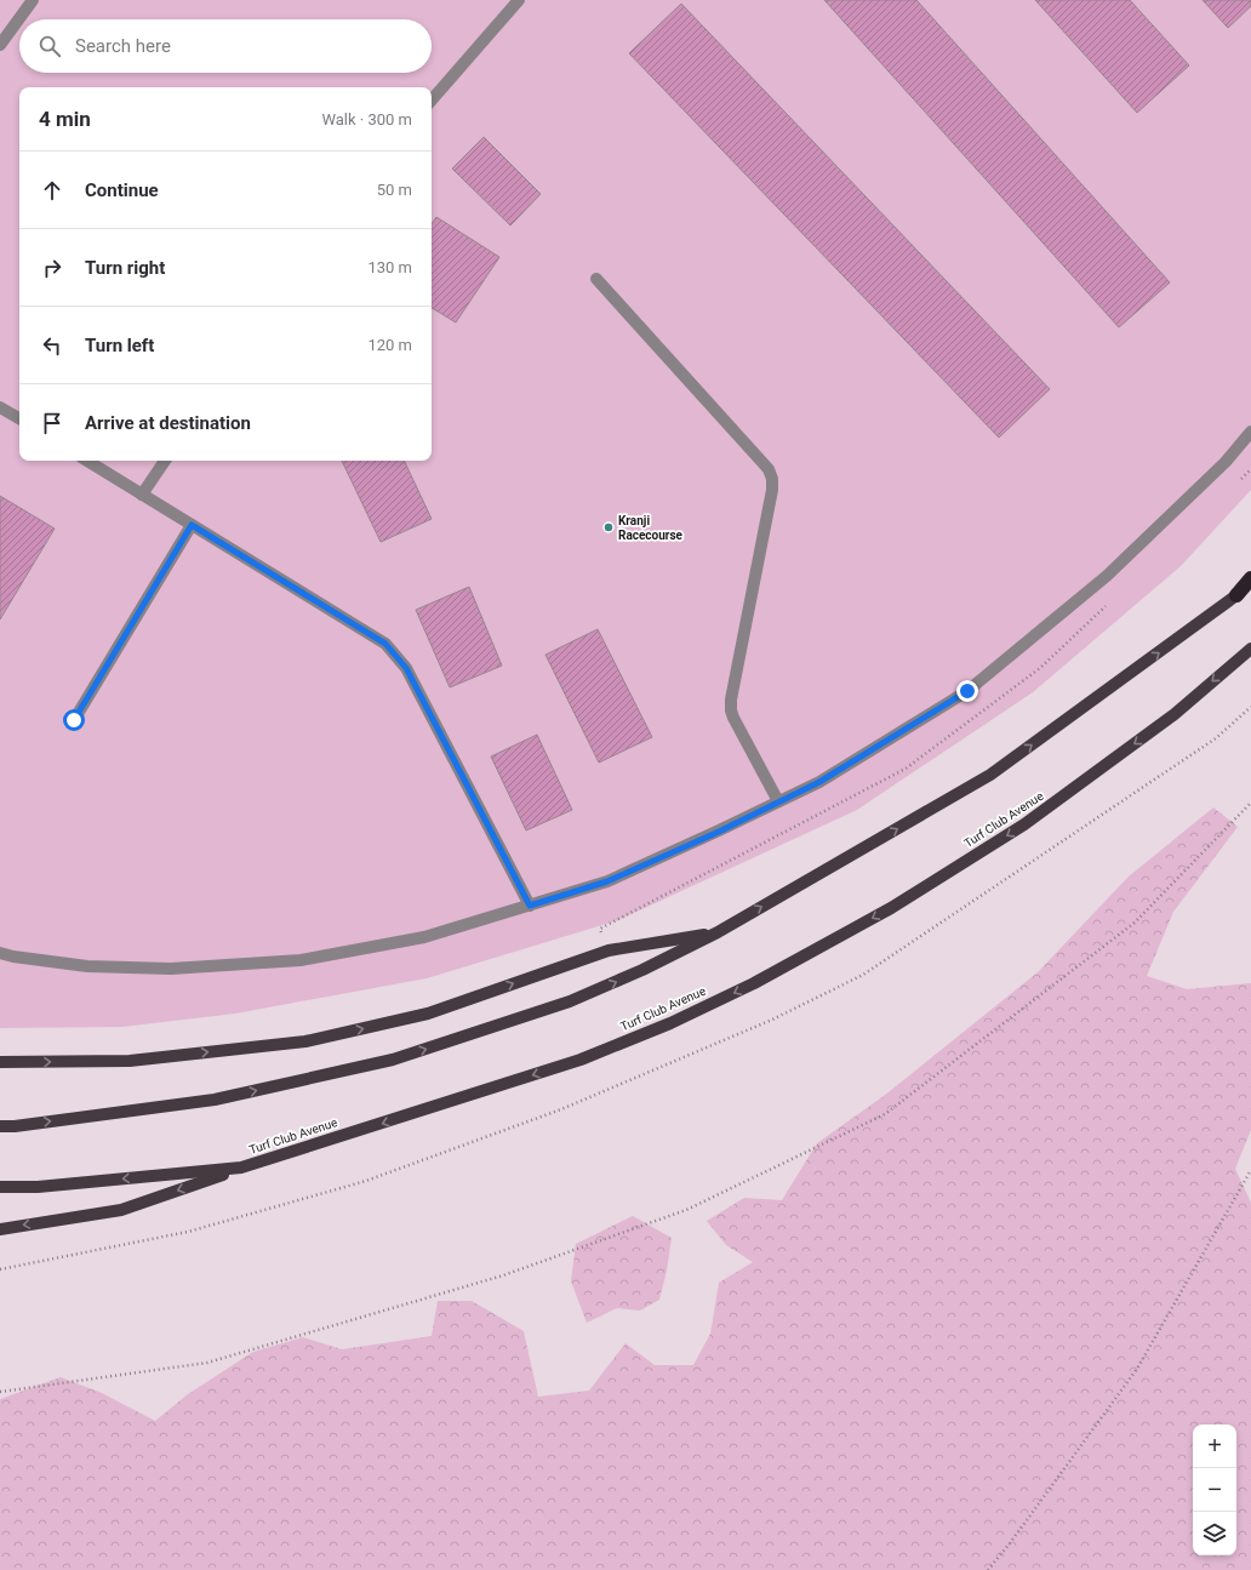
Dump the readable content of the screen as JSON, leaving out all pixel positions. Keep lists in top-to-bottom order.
{
  "streets": {
    "main road": ["Turf Club Avenue"]
  },
  "places": ["Kranji Racecourse"],
  "page": {
    "search": "Search here",
    "heading": ["4 min", "Walk · 300 m"],
    "list": [
      ["Continue", "50 m"],
      ["Turn right", "130 m"],
      ["Turn left", "120 m"],
      "Arrive at destination"
    ],
    "map_buttons": ["+", "−"]
  }
}
